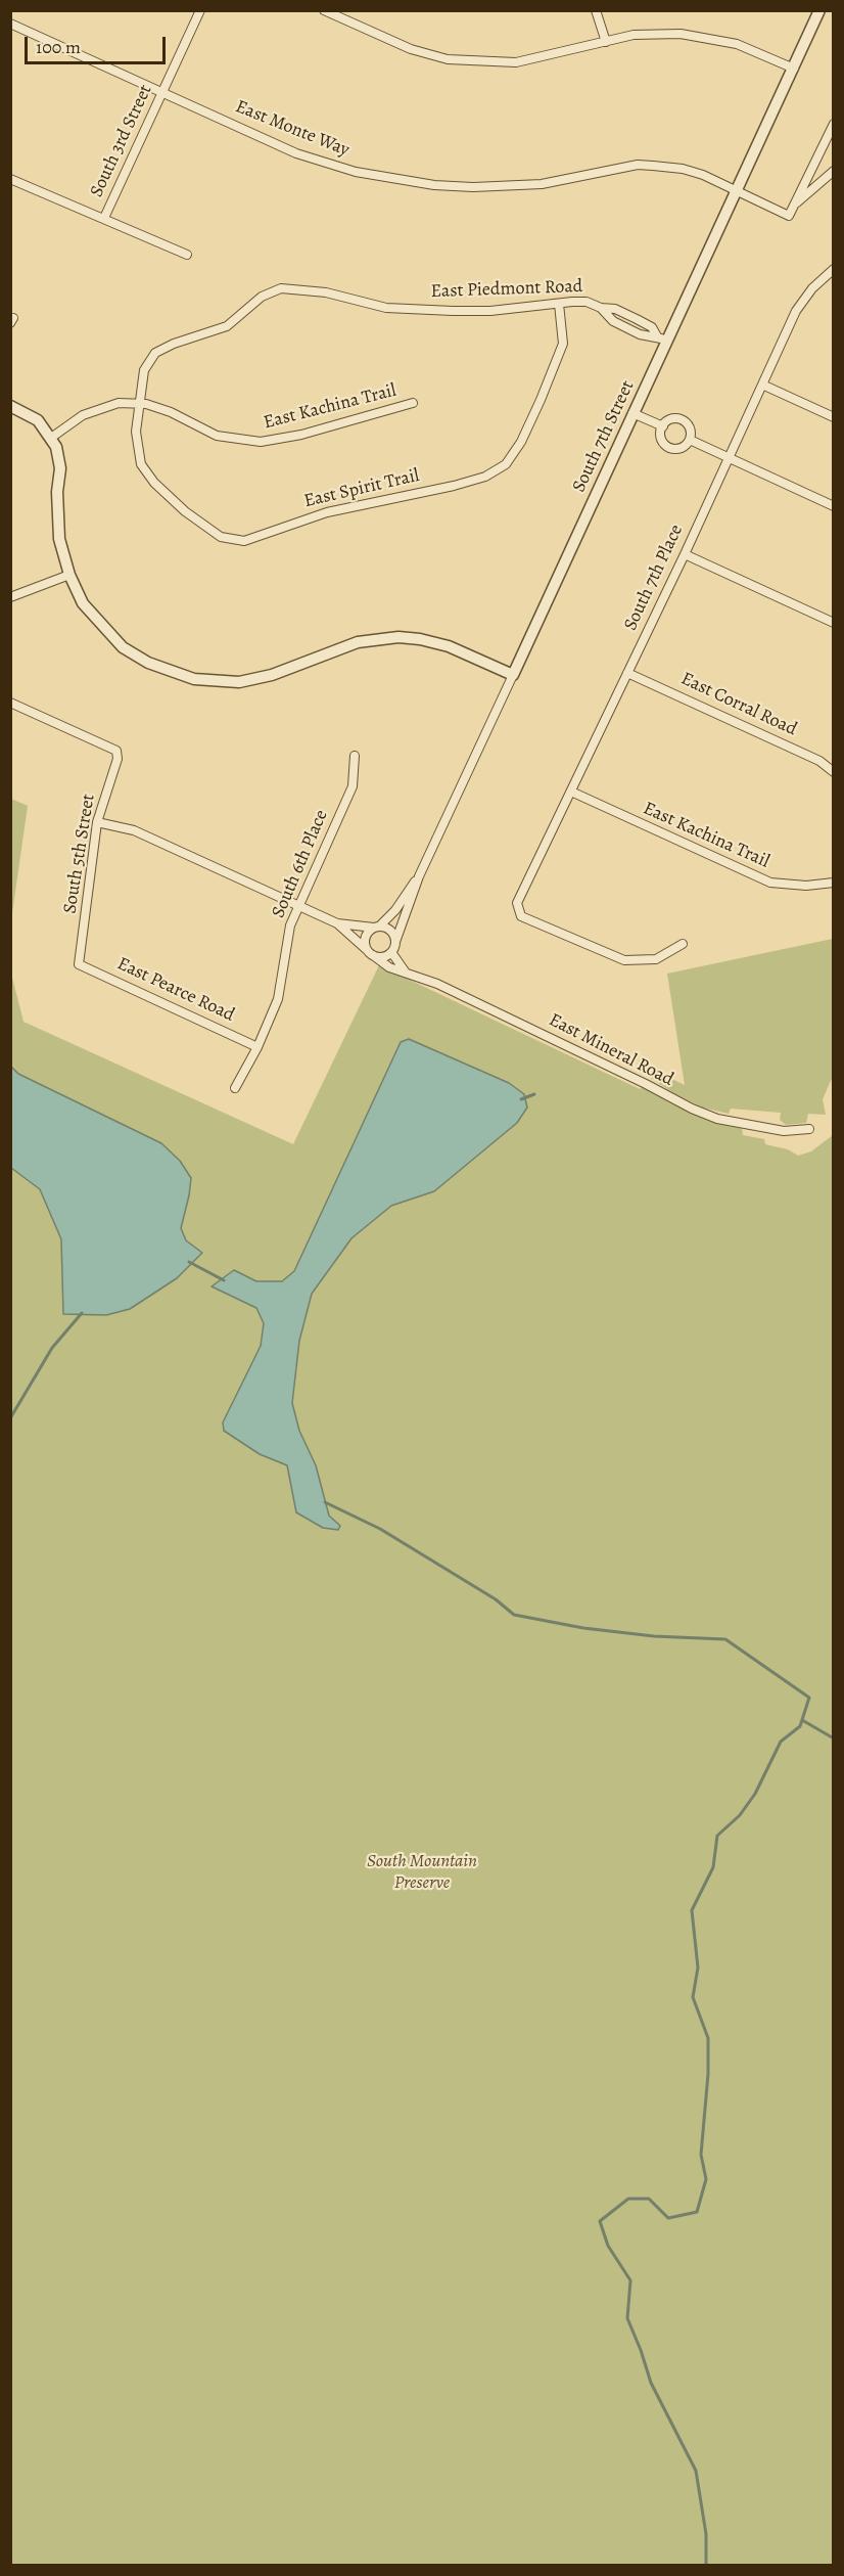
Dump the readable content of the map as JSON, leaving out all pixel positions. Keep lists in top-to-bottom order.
{
  "streets": {
    "street": [
      "East Monte Way",
      "South 3rd Street",
      "East Piedmont Road",
      "East Kachina Trail",
      "South 7th Street",
      "East Spirit Trail",
      "South 7th Place",
      "East Corral Road",
      "South 5th Street",
      "South 6th Place",
      "East Pearce Road",
      "East Mineral Road"
    ]
  },
  "crossings": [
    ["East Monte Way", "South 3rd Street"],
    ["East Monte Way", "South 7th Street"],
    ["East Piedmont Road", "East Kachina Trail"],
    ["East Piedmont Road", "South 7th Street"],
    ["East Piedmont Road", "East Spirit Trail"],
    ["East Kachina Trail", "East Spirit Trail"],
    ["East Kachina Trail", "South 7th Place"],
    ["South 7th Street", "East Mineral Road"],
    ["South 7th Place", "East Corral Road"],
    ["South 5th Street", "East Pearce Road"],
    ["South 5th Street", "East Mineral Road"],
    ["South 6th Place", "East Pearce Road"],
    ["South 6th Place", "East Mineral Road"]
  ],
  "parks": ["South Mountain Preserve"],
  "scale_bar": "100 m"
}
